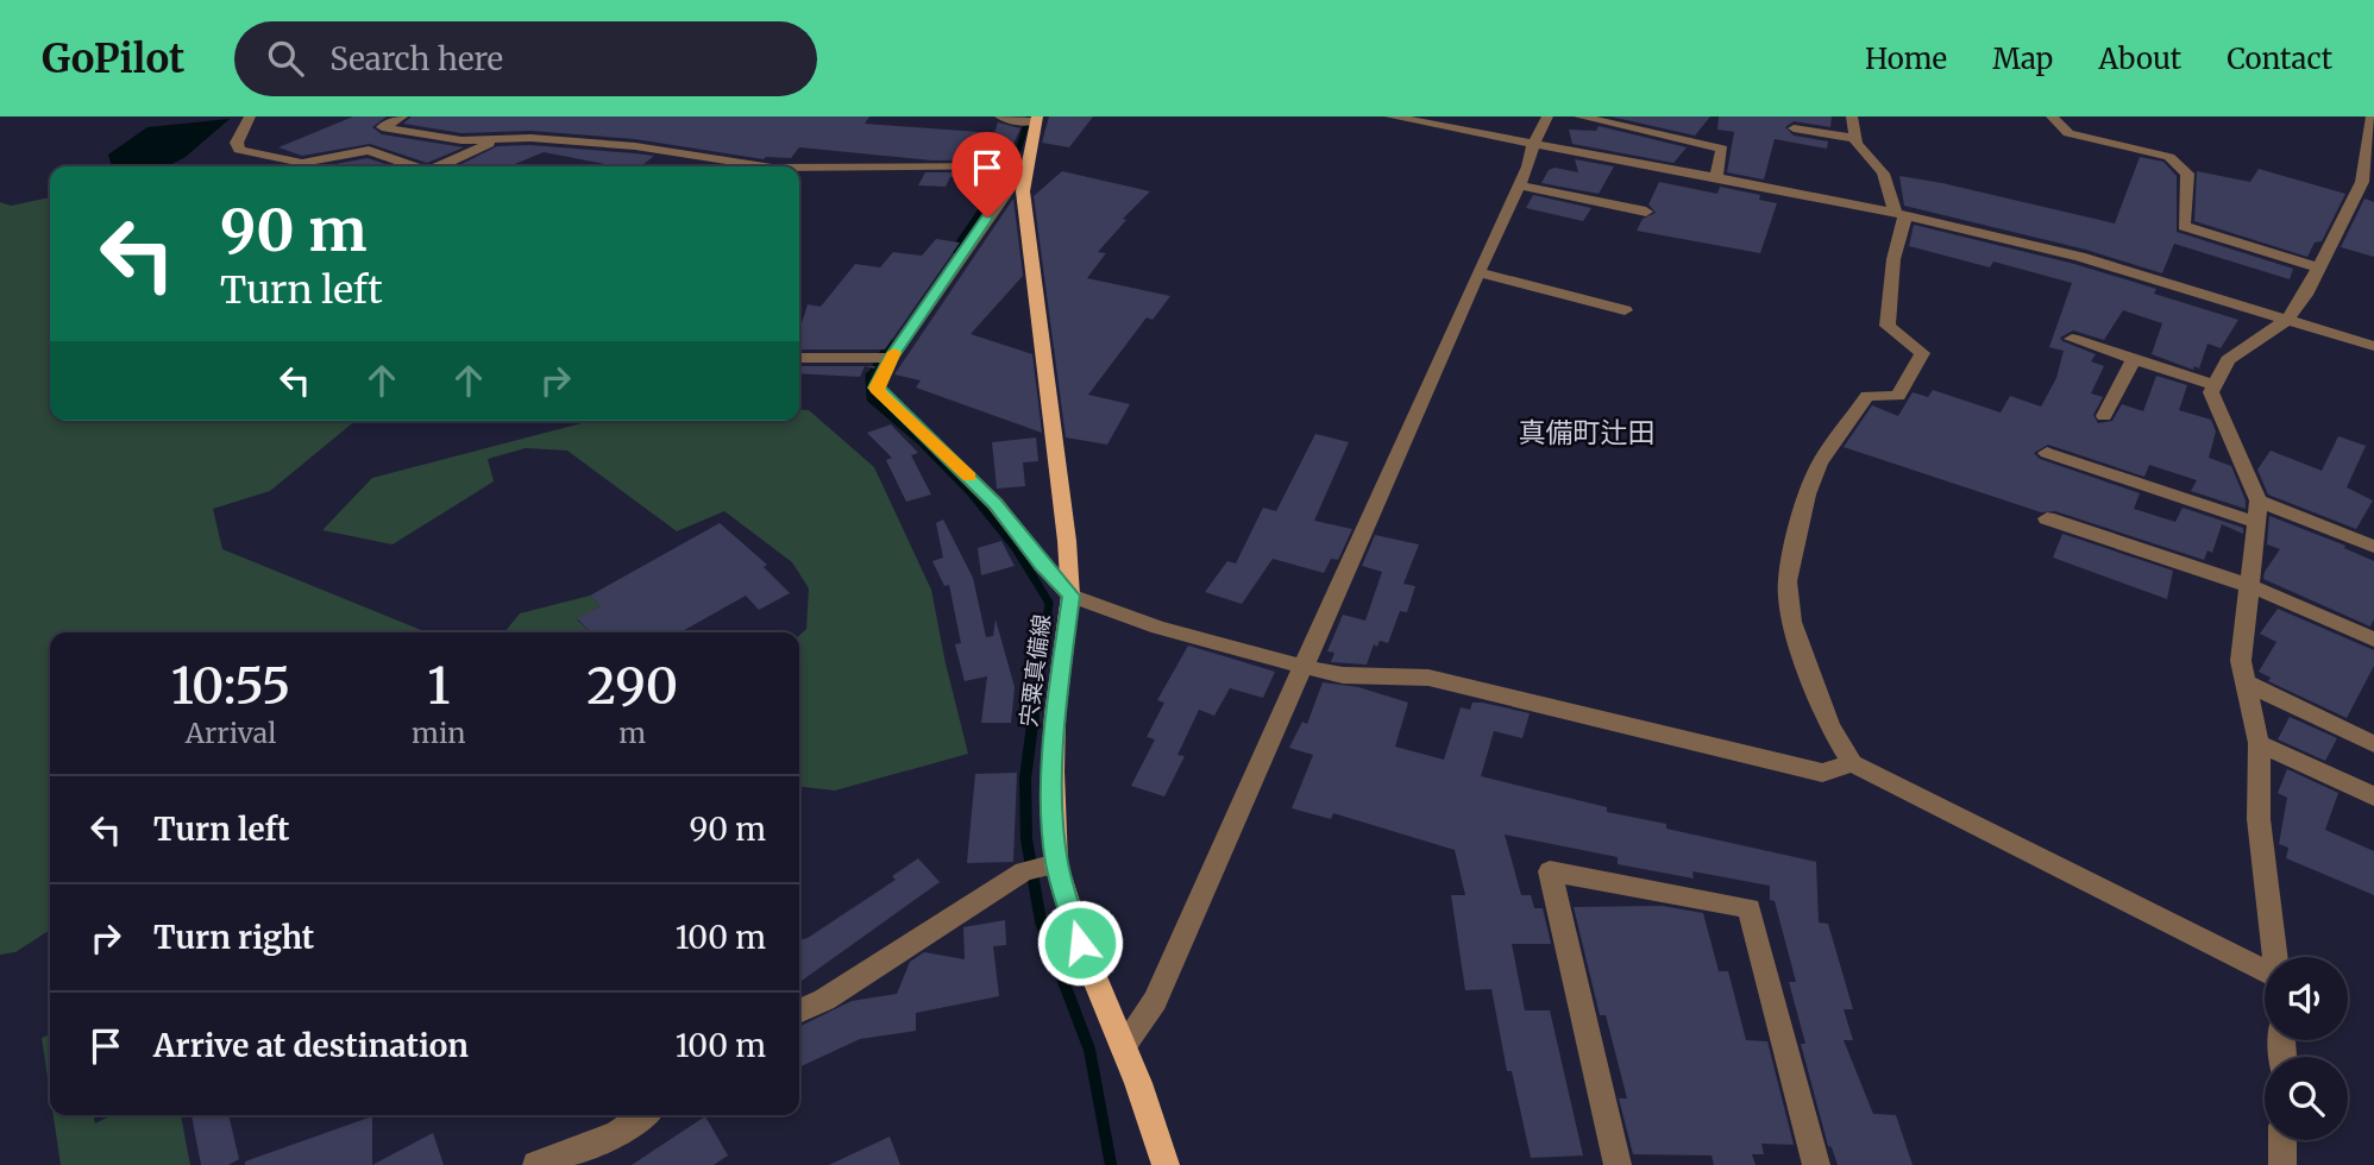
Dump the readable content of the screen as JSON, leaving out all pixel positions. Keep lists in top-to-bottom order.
{
  "streets": {
    "main road": ["宍粟真備線"]
  },
  "districts": ["真備町辻田"],
  "page": {
    "header": "GoPilot",
    "search": "Search here",
    "nav": [
      "Home",
      "Map",
      "About",
      "Contact"
    ],
    "turn": ["90 m", "Turn left"],
    "eta": [
      "10:55",
      "Arrival",
      "1",
      "min",
      "290",
      "m"
    ],
    "list": [
      {
        "name": "Turn left",
        "value": "90 m"
      },
      {
        "name": "Turn right",
        "value": "100 m"
      },
      {
        "name": "Arrive at destination",
        "value": "100 m"
      }
    ]
  }
}
